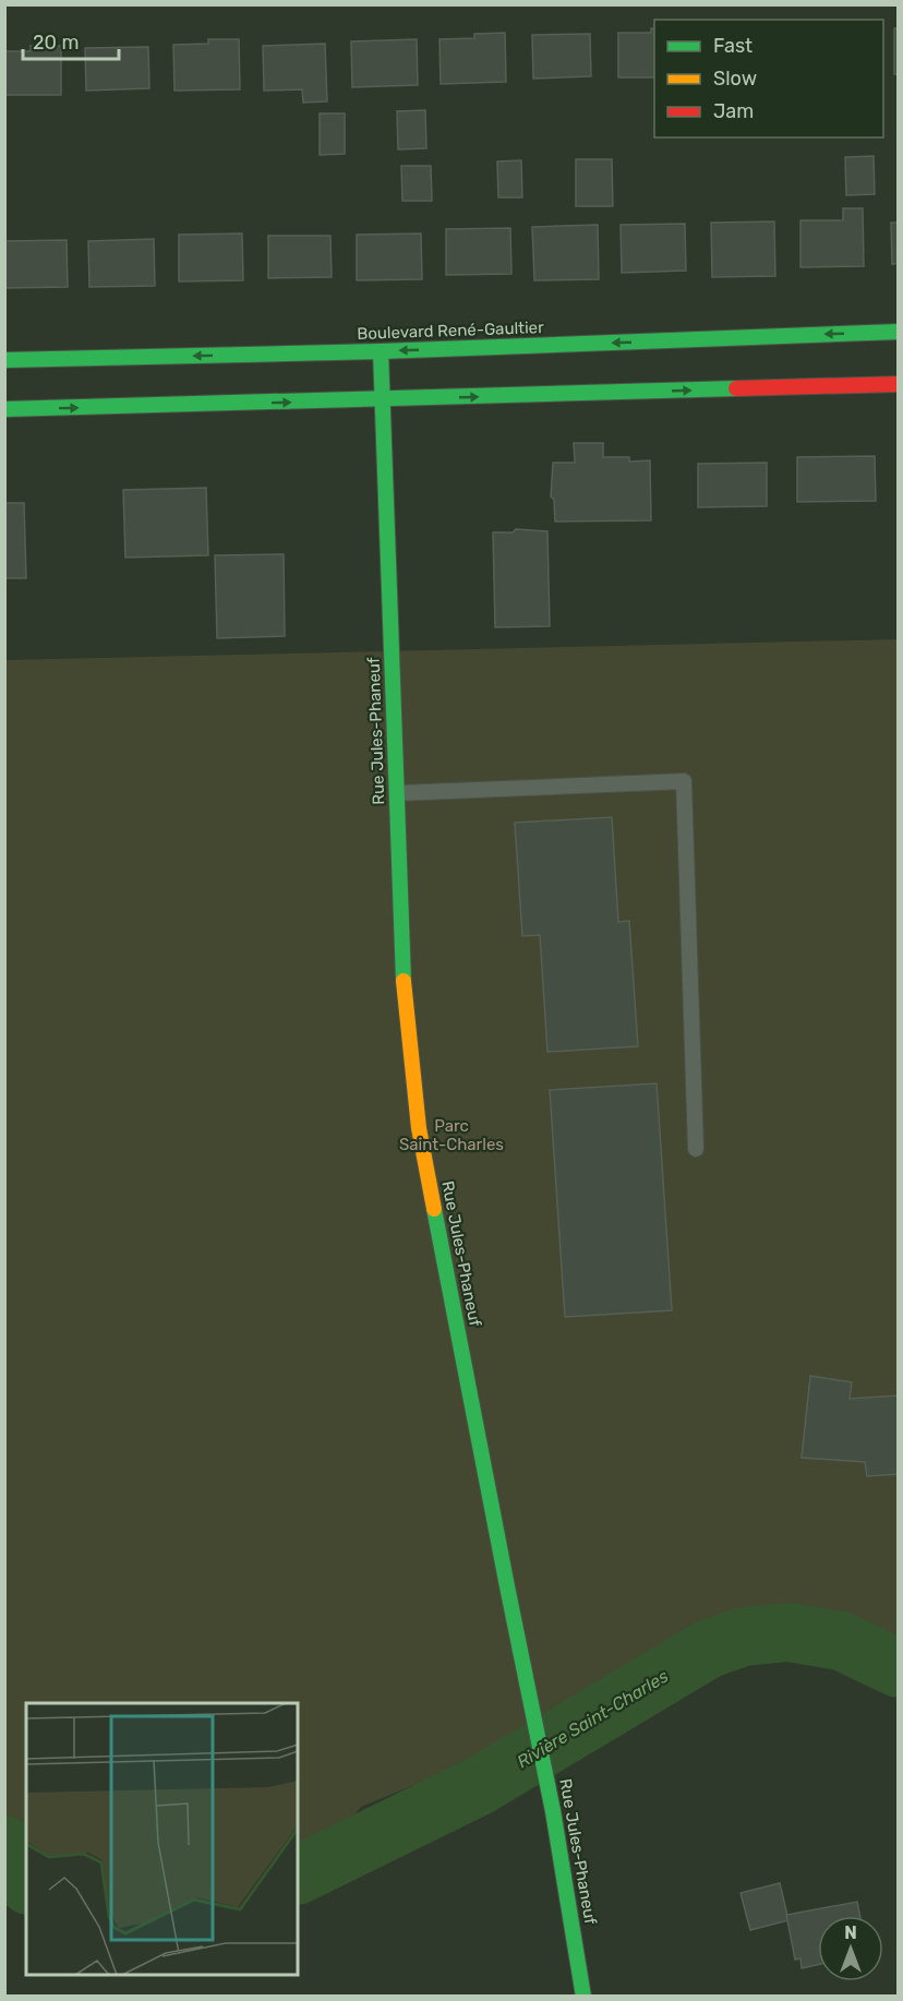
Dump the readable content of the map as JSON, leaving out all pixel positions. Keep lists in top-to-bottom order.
{
  "streets": {
    "street": ["Boulevard René-Gaultier", "Rue Jules-Phaneuf"]
  },
  "crossings": [
    ["Boulevard René-Gaultier", "Rue Jules-Phaneuf"]
  ],
  "water": ["Rivière Saint-Charles"],
  "parks": ["Parc Saint-Charles"],
  "legend": ["Fast", "Slow", "Jam"],
  "scale_bar": "20 m",
  "north": "top"
}
